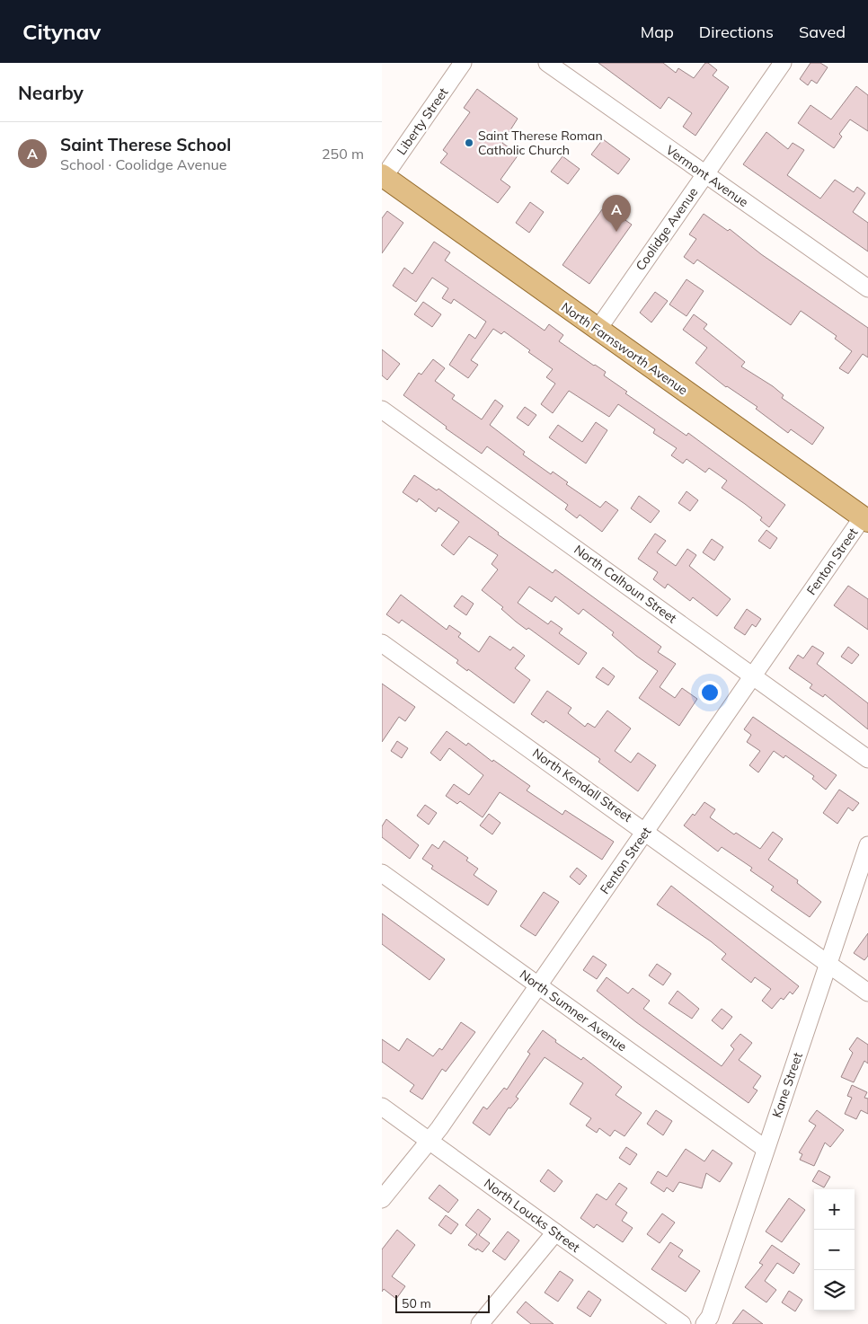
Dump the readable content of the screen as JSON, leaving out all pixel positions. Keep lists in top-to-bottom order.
{
  "streets": {
    "main road": ["North Farnsworth Avenue"],
    "street": [
      "Liberty Street",
      "Vermont Avenue",
      "Coolidge Avenue",
      "Fenton Street",
      "North Calhoun Street",
      "North Kendall Street",
      "North Sumner Avenue",
      "Kane Street",
      "North Loucks Street"
    ]
  },
  "crossings": [
    ["Liberty Street", "North Farnsworth Avenue"],
    ["Vermont Avenue", "Coolidge Avenue"],
    ["Coolidge Avenue", "North Farnsworth Avenue"],
    ["North Farnsworth Avenue", "Fenton Street"],
    ["Fenton Street", "North Calhoun Street"],
    ["Fenton Street", "North Kendall Street"],
    ["Fenton Street", "North Sumner Avenue"],
    ["Fenton Street", "North Loucks Street"],
    ["North Kendall Street", "Kane Street"],
    ["North Sumner Avenue", "Kane Street"]
  ],
  "places": ["Saint Therese Roman Catholic Church"],
  "scale_bar": "50 m",
  "page": {
    "header": "Citynav",
    "nav": ["Map", "Directions", "Saved"],
    "heading": "Nearby",
    "list": [
      {
        "mark": "A",
        "name": "Saint Therese School",
        "note": "School · Coolidge Avenue",
        "value": "250 m"
      }
    ],
    "pins": "A",
    "map_buttons": ["+", "−"],
    "scale": "50 m"
  }
}
